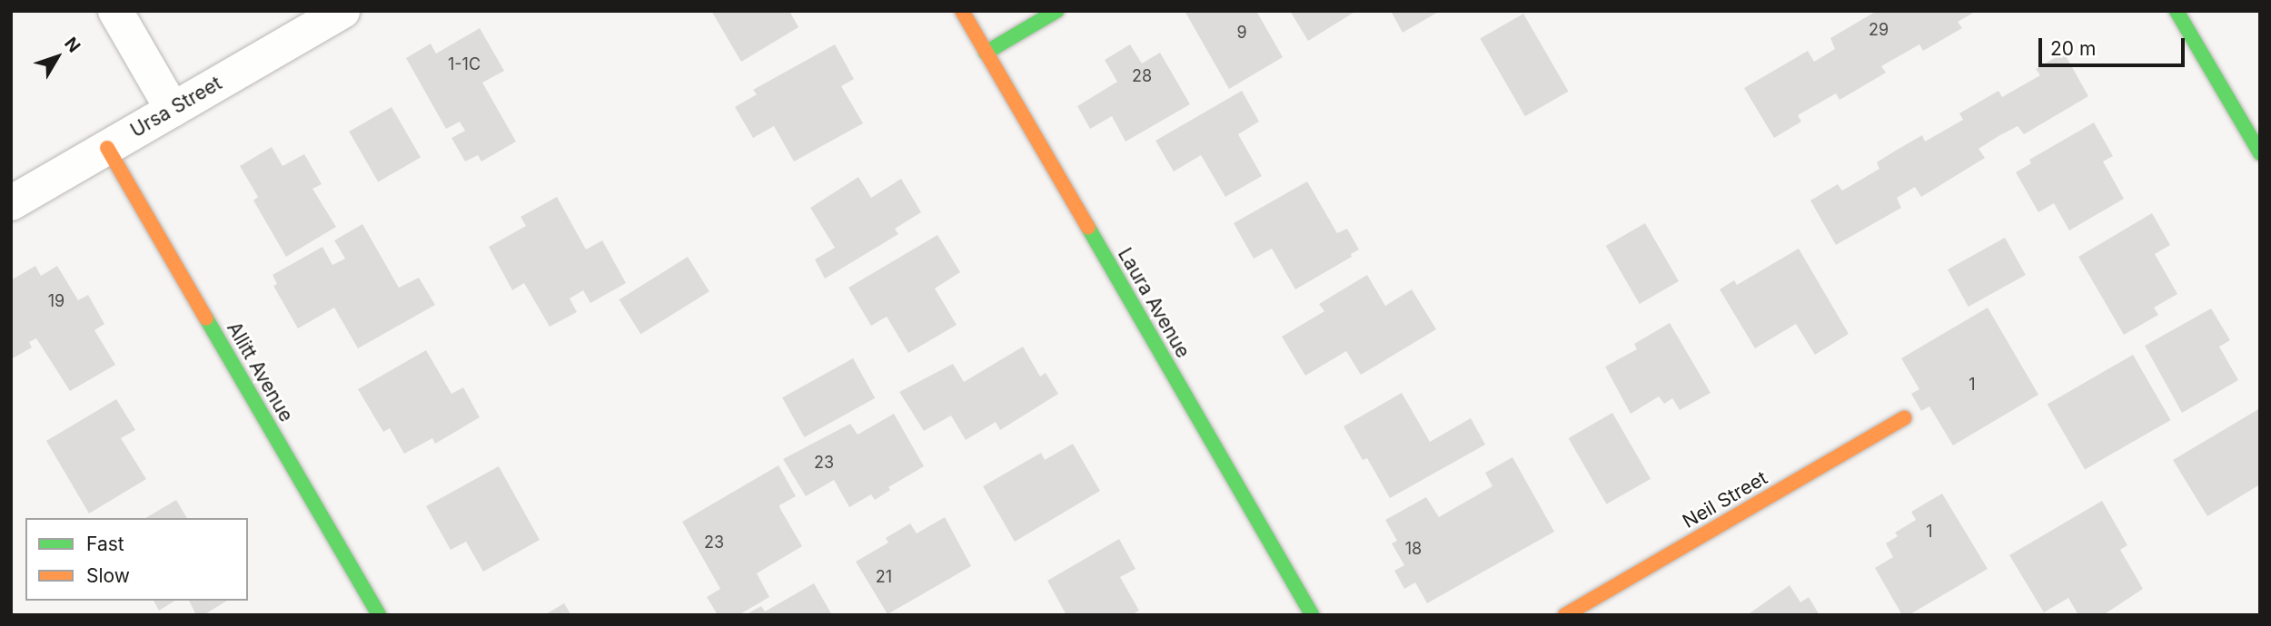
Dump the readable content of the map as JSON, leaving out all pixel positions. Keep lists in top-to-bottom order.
{
  "streets": {
    "street": [
      "Ursa Street",
      "Laura Avenue",
      "Allitt Avenue",
      "Neil Street"
    ]
  },
  "crossings": [
    ["Ursa Street", "Allitt Avenue"]
  ],
  "house_numbers": [
    "29",
    "9",
    "1-1C",
    "28",
    "19",
    "1",
    "23",
    "1",
    "23",
    "18",
    "21"
  ],
  "legend": ["Fast", "Slow"],
  "scale_bar": "20 m",
  "north": "top right"
}
